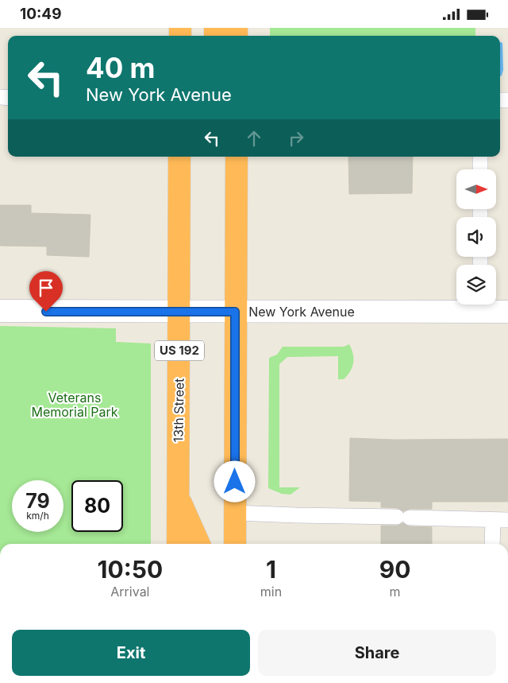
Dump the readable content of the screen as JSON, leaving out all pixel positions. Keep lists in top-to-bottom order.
{
  "streets": {
    "highway": ["US 192", "13th Street"],
    "street": ["New York Avenue"]
  },
  "crossings": [
    ["New York Avenue", "13th Street"]
  ],
  "parks": ["Veterans Memorial Park"],
  "north": "right",
  "page": {
    "status": "10:49",
    "turn": ["40 m", "New York Avenue"],
    "speed": "79 km/h",
    "limit": "80",
    "eta": [
      "10:50",
      "Arrival",
      "1",
      "min",
      "90",
      "m"
    ],
    "buttons": ["Exit", "Share"]
  }
}
